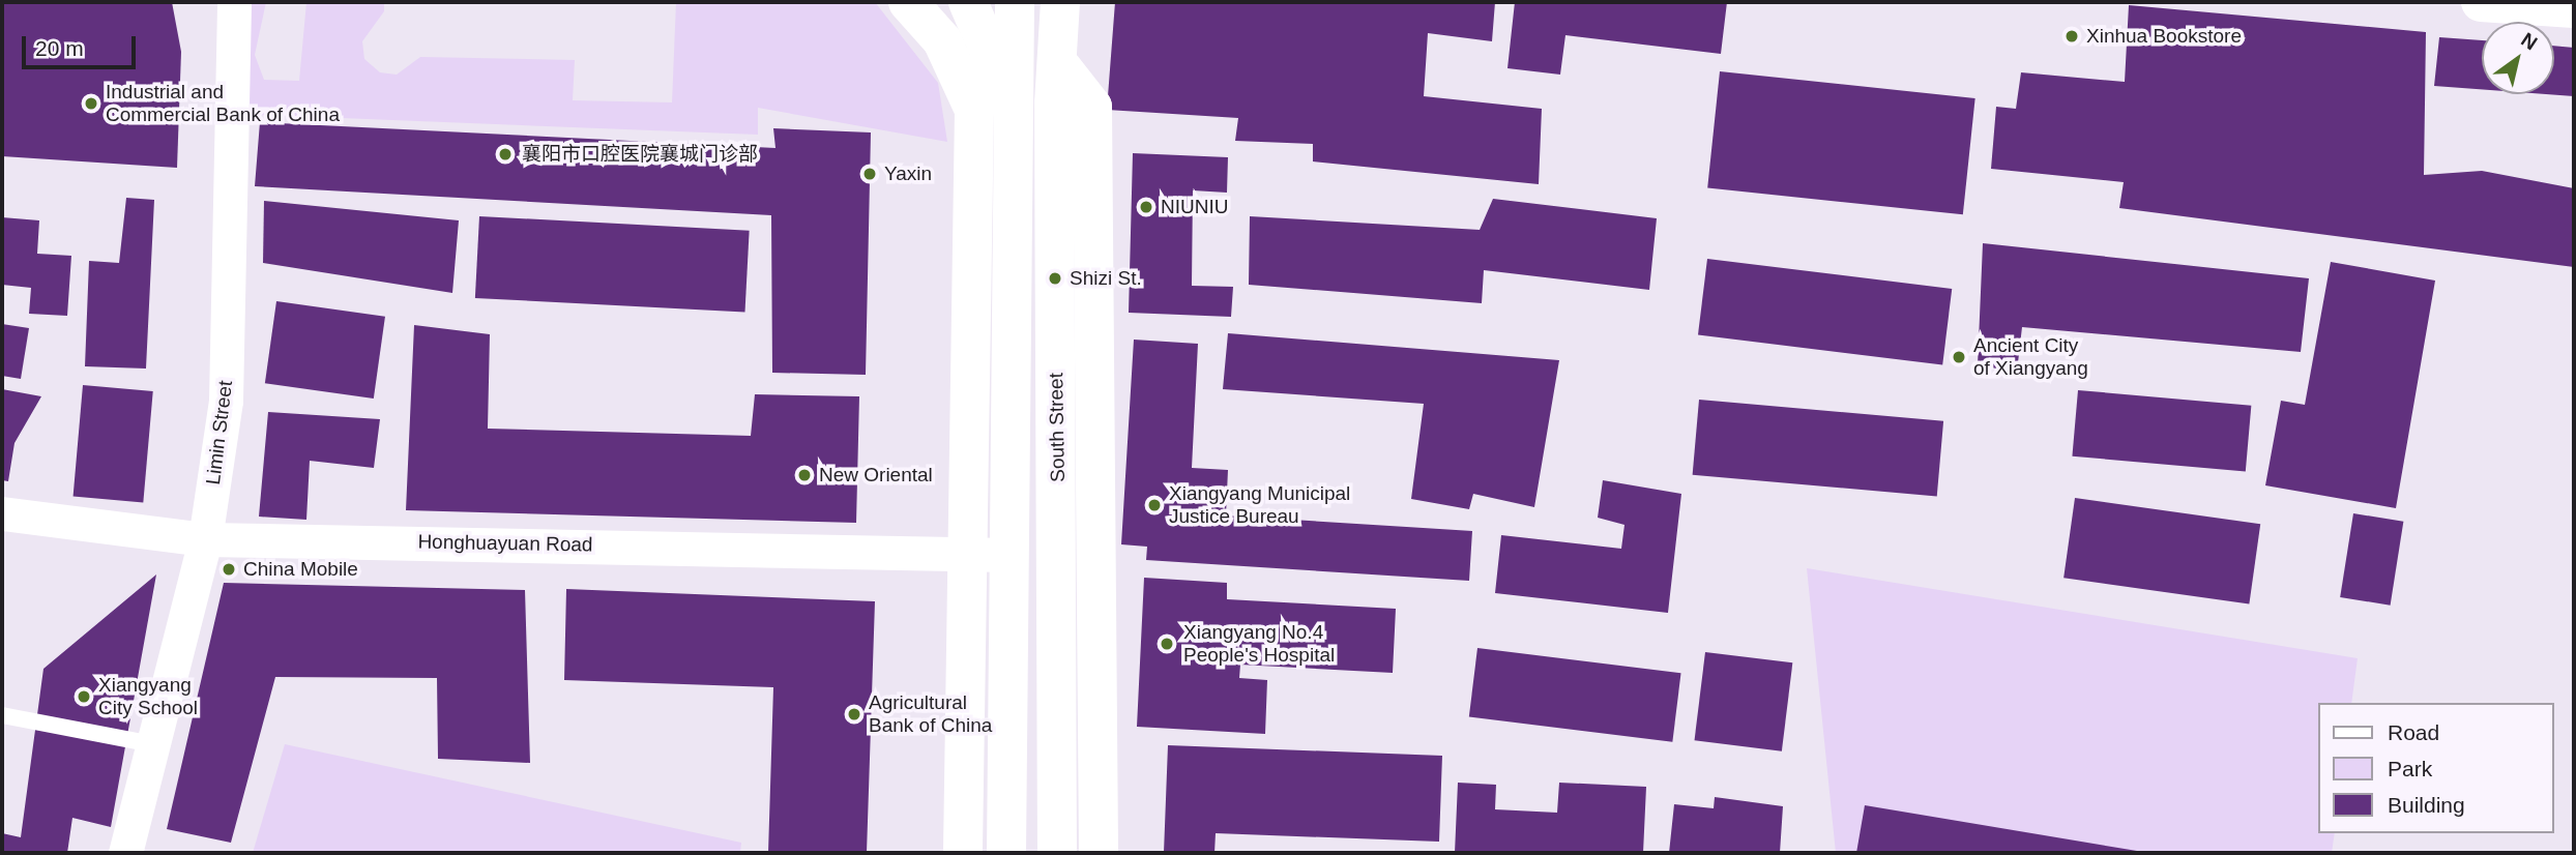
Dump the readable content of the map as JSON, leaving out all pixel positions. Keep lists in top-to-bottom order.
{
  "streets": {
    "main road": ["South Street"],
    "street": ["Limin Street", "Honghuayuan Road"]
  },
  "crossings": [
    ["Limin Street", "Honghuayuan Road"]
  ],
  "places": [
    "Xinhua Bookstore",
    "Industrial and Commercial Bank of China",
    "襄阳市口腔医院襄城门诊部",
    "Yaxin",
    "NIUNIU",
    "Shizi St.",
    "Ancient City of Xiangyang",
    "New Oriental",
    "Xiangyang Municipal Justice Bureau",
    "China Mobile",
    "Xiangyang No.4 People's Hospital",
    "Xiangyang City School",
    "Agricultural Bank of China"
  ],
  "legend": ["Road", "Park", "Building"],
  "scale_bar": "20 m",
  "north": "top right"
}
